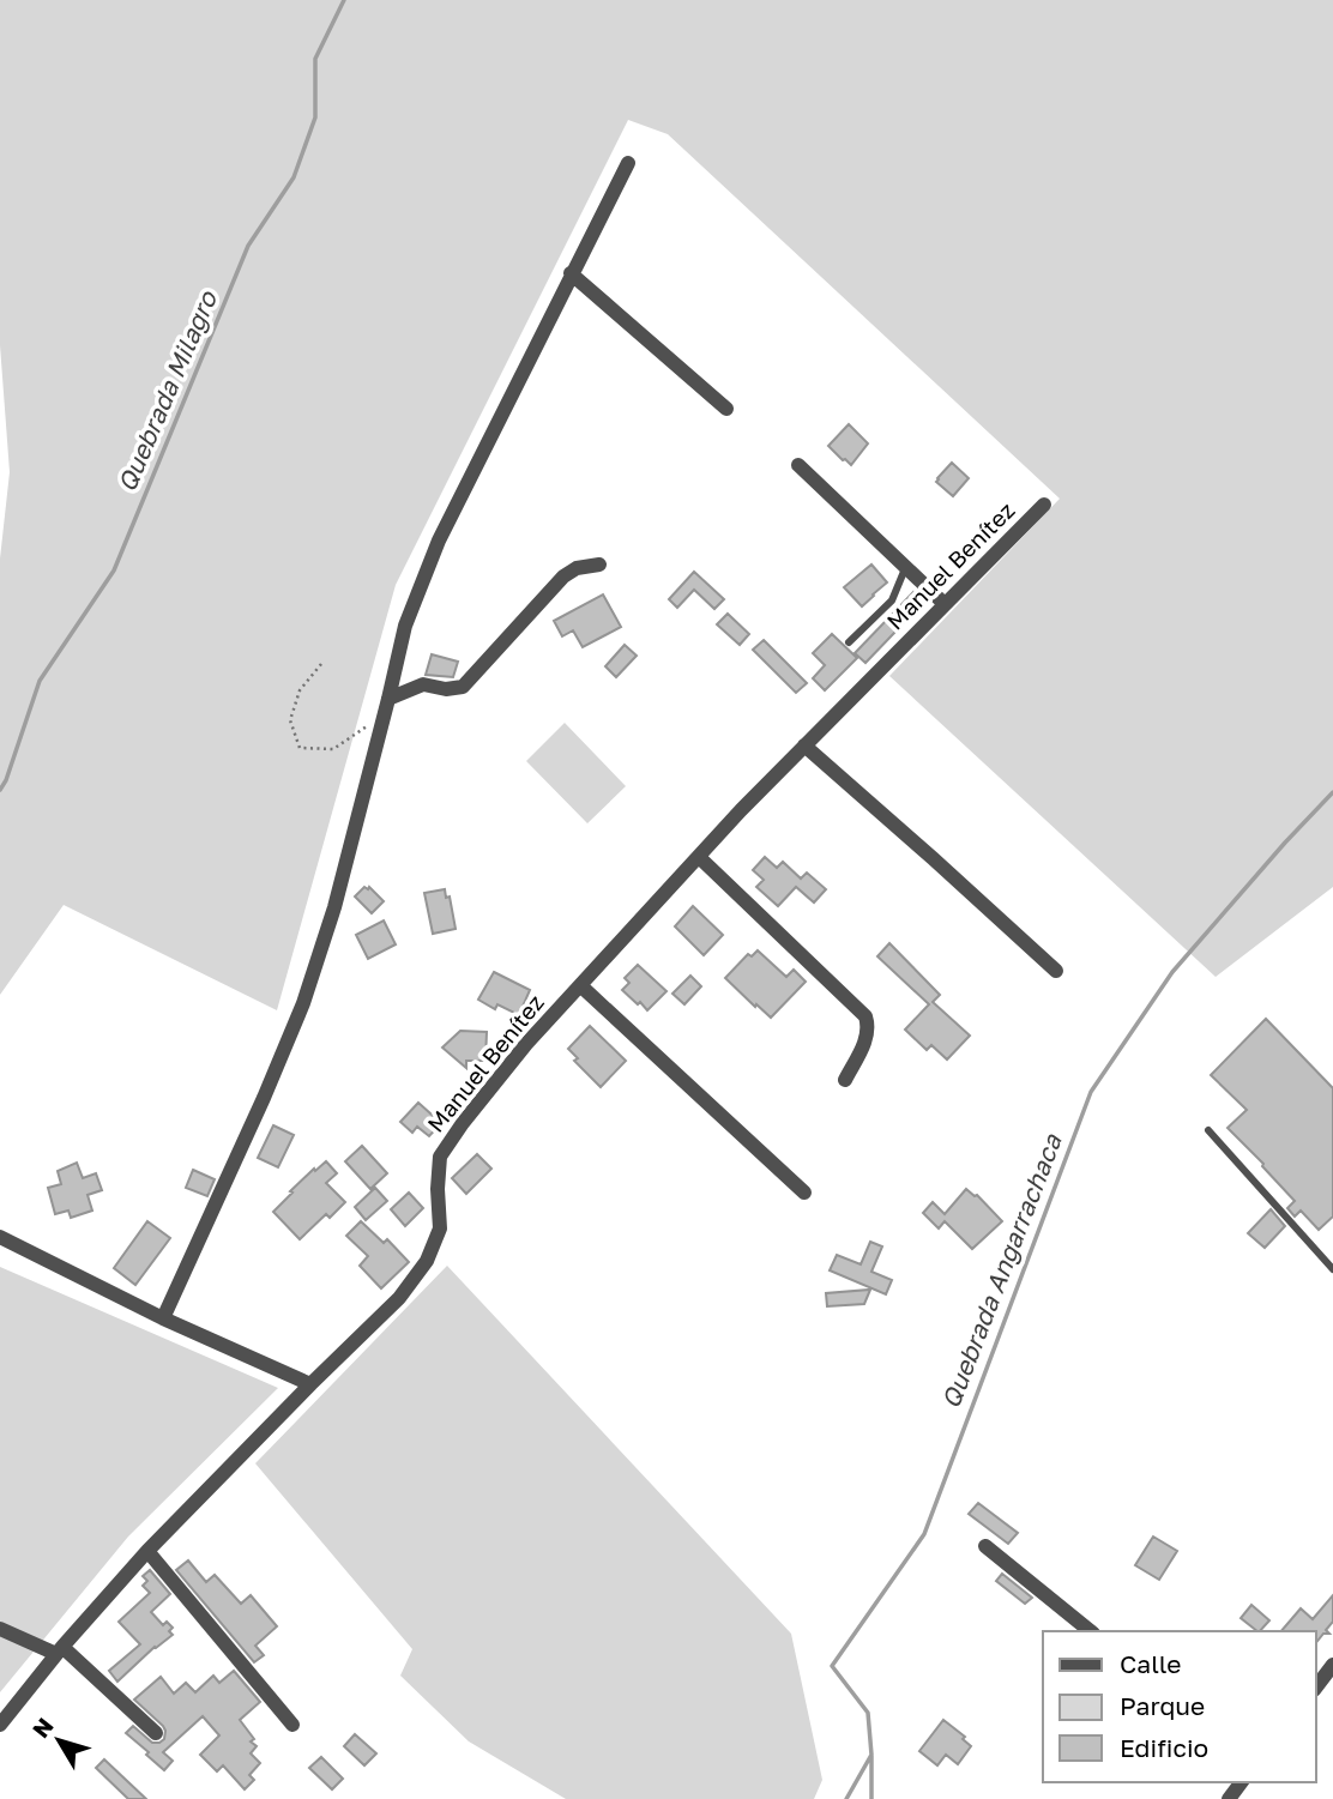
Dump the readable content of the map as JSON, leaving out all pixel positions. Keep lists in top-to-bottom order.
{
  "streets": {
    "street": ["Manuel Benítez"]
  },
  "water": ["Quebrada Milagro", "Quebrada Angarrachaca"],
  "legend": ["Calle", "Parque", "Edificio"],
  "north": "top left"
}
